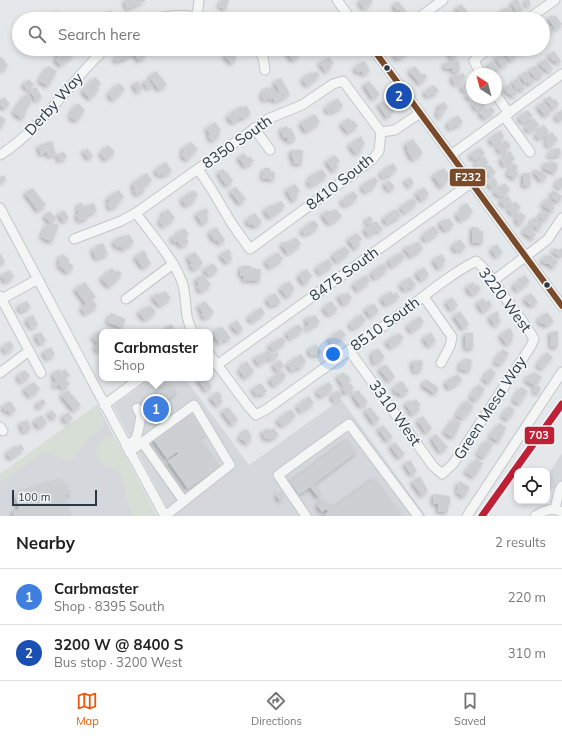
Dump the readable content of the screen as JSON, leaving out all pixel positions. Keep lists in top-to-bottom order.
{
  "streets": {
    "street": [
      "Derby Way",
      "8350 South",
      "8410 South",
      "8475 South",
      "3220 West",
      "8510 South",
      "Green Mesa Way",
      "3310 West"
    ]
  },
  "crossings": [
    ["8350 South", "8410 South"],
    ["8475 South", "8510 South"],
    ["3220 West", "8510 South"],
    ["3220 West", "Green Mesa Way"],
    ["8510 South", "3310 West"],
    ["Green Mesa Way", "3310 West"]
  ],
  "lines": ["transit line F232", "transit line 703"],
  "scale_bar": "100 m",
  "north": "top left",
  "page": {
    "search": "Search here",
    "pins": ["2", "1"],
    "popup": ["Carbmaster", "Shop"],
    "scale": "100 m",
    "heading": ["Nearby", "2 results"],
    "list": [
      {
        "mark": "1",
        "name": "Carbmaster",
        "note": "Shop · 8395 South",
        "value": "220 m"
      },
      {
        "mark": "2",
        "name": "3200 W @ 8400 S",
        "note": "Bus stop · 3200 West",
        "value": "310 m"
      }
    ],
    "nav": ["Map", "Directions", "Saved"]
  }
}
